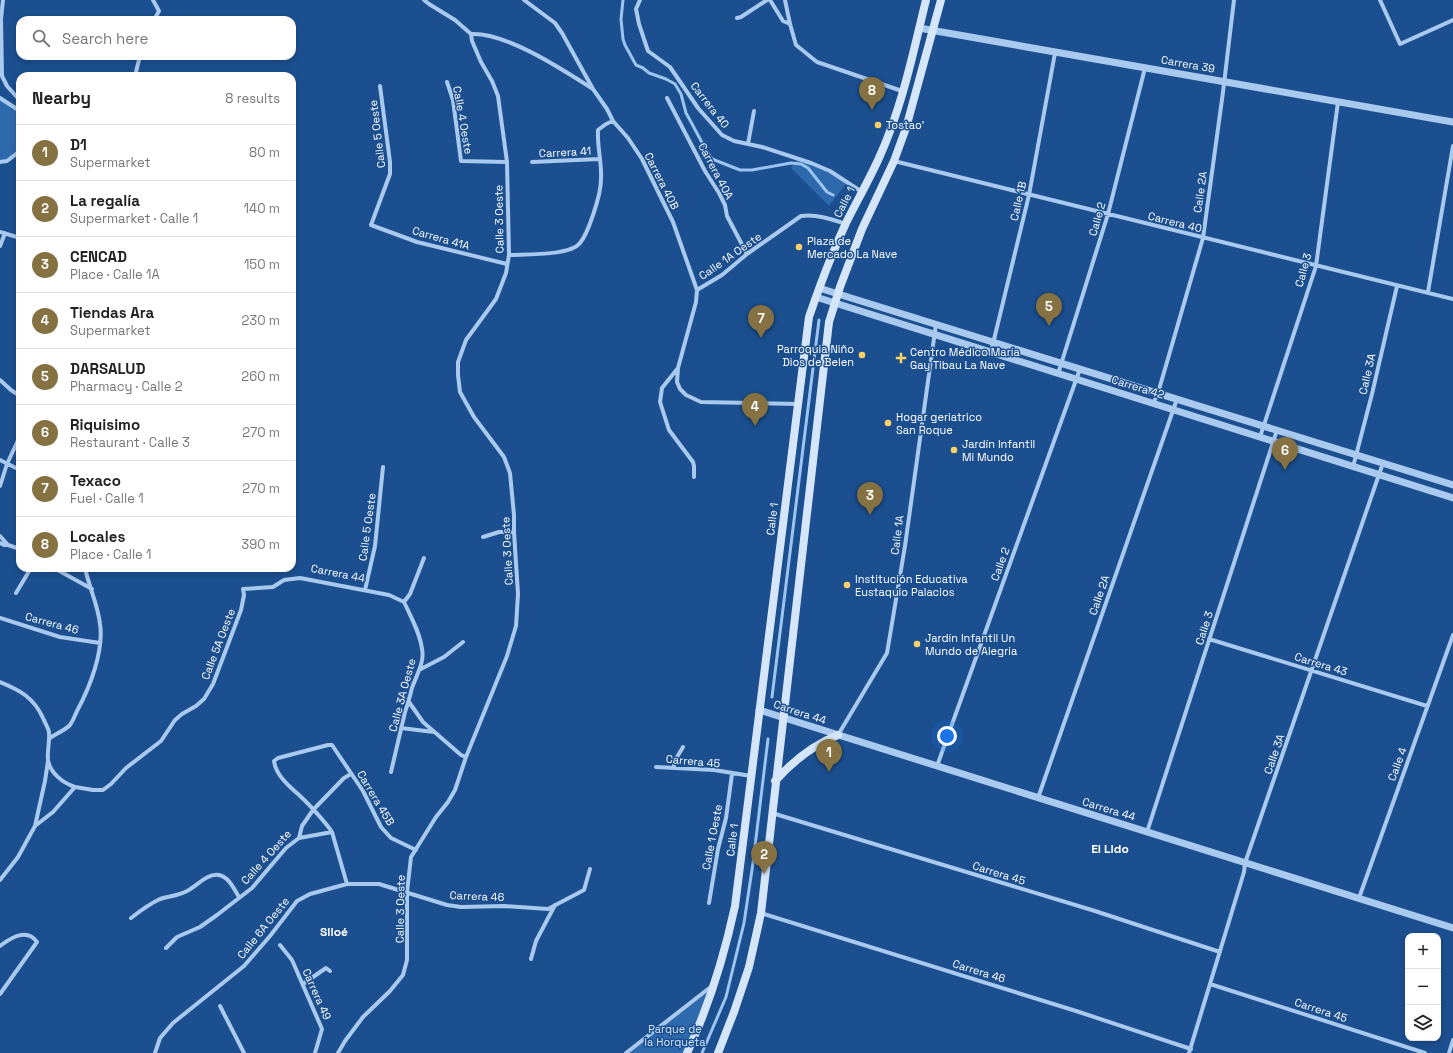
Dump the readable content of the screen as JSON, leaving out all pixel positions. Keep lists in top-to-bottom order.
{
  "streets": {
    "main road": ["Calle 1"],
    "street": [
      "Carrera 39",
      "Carrera 40",
      "Calle 4 Oeste",
      "Calle 5 Oeste",
      "Carrera 41",
      "Carrera 40A",
      "Carrera 40B",
      "Calle 2A",
      "Calle 1B",
      "Calle 3 Oeste",
      "Calle 2",
      "Carrera 41A",
      "Calle 1A Oeste",
      "Calle 3",
      "Calle 3A",
      "Carrera 42",
      "Calle 1A",
      "Carrera 44",
      "Carrera 46",
      "Calle 5A Oeste",
      "Carrera 43",
      "Calle 3A Oeste",
      "Carrera 45",
      "Calle 4",
      "Carrera 45B",
      "Calle 1 Oeste",
      "Calle 6A Oeste",
      "Carrera 49"
    ]
  },
  "crossings": [
    ["Carrera 39", "Calle 2A"],
    ["Carrera 39", "Calle 1B"],
    ["Carrera 39", "Calle 1"],
    ["Carrera 39", "Calle 2"],
    ["Carrera 39", "Calle 3"],
    ["Carrera 40", "Calle 2A"],
    ["Carrera 40", "Calle 1B"],
    ["Carrera 40", "Calle 1"],
    ["Carrera 40", "Calle 2"],
    ["Carrera 40", "Calle 3"],
    ["Carrera 40", "Calle 3A"],
    ["Calle 4 Oeste", "Calle 3 Oeste"],
    ["Calle 4 Oeste", "Carrera 45B"],
    ["Calle 5 Oeste", "Carrera 41A"],
    ["Calle 5 Oeste", "Carrera 44"],
    ["Carrera 40A", "Calle 1A Oeste"],
    ["Carrera 40B", "Calle 3 Oeste"],
    ["Carrera 40B", "Calle 1A Oeste"],
    ["Calle 2A", "Carrera 42"],
    ["Calle 2A", "Carrera 44"],
    ["Calle 1B", "Carrera 42"],
    ["Calle 1", "Calle 1A Oeste"],
    ["Calle 1", "Carrera 42"],
    ["Calle 1", "Carrera 44"],
    ["Calle 1", "Carrera 45"],
    ["Calle 3 Oeste", "Carrera 41A"],
    ["Calle 3 Oeste", "Carrera 46"],
    ["Calle 3 Oeste", "Carrera 45B"],
    ["Calle 2", "Carrera 42"],
    ["Calle 2", "Carrera 44"],
    ["Calle 3", "Carrera 42"],
    ["Calle 3", "Carrera 44"],
    ["Calle 3", "Carrera 43"],
    ["Calle 3A", "Carrera 42"],
    ["Calle 3A", "Carrera 44"],
    ["Calle 3A", "Carrera 46"],
    ["Calle 3A", "Carrera 43"],
    ["Calle 3A", "Carrera 45"],
    ["Carrera 42", "Calle 1A"],
    ["Calle 1A", "Carrera 44"],
    ["Carrera 44", "Calle 5A Oeste"],
    ["Carrera 44", "Calle 3A Oeste"],
    ["Carrera 44", "Calle 4"],
    ["Carrera 46", "Calle 6A Oeste"],
    ["Carrera 43", "Calle 4"],
    ["Carrera 45", "Calle 1 Oeste"]
  ],
  "districts": ["El Lido", "Siloé"],
  "parks": ["Parque de la Horqueta"],
  "places": {
    "other": [
      "Tostao’",
      "Plaza de Mercado La Nave",
      "Parroquia Niño Dios de Belen",
      "Hogar geriatrico San Roque",
      "Jardín Infantil Mi Mundo",
      "Institución Educativa Eustaquio Palacios",
      "Jardín Infantil Un Mundo de Alegria"
    ],
    "health": ["Centro Médico María Gay Tibau La Nave"]
  },
  "page": {
    "search": "Search here",
    "heading": ["Nearby", "8 results"],
    "pins": [
      "8",
      "5",
      "7",
      "4",
      "6",
      "3",
      "1",
      "2"
    ],
    "list": [
      {
        "mark": "1",
        "name": "D1",
        "note": "Supermarket",
        "value": "80 m"
      },
      {
        "mark": "2",
        "name": "La regalía",
        "note": "Supermarket · Calle 1",
        "value": "140 m"
      },
      {
        "mark": "3",
        "name": "CENCAD",
        "note": "Place · Calle 1A",
        "value": "150 m"
      },
      {
        "mark": "4",
        "name": "Tiendas Ara",
        "note": "Supermarket",
        "value": "230 m"
      },
      {
        "mark": "5",
        "name": "DARSALUD",
        "note": "Pharmacy · Calle 2",
        "value": "260 m"
      },
      {
        "mark": "6",
        "name": "Riquisimo",
        "note": "Restaurant · Calle 3",
        "value": "270 m"
      },
      {
        "mark": "7",
        "name": "Texaco",
        "note": "Fuel · Calle 1",
        "value": "270 m"
      },
      {
        "mark": "8",
        "name": "Locales",
        "note": "Place · Calle 1",
        "value": "390 m"
      }
    ],
    "map_buttons": ["+", "−"]
  }
}
